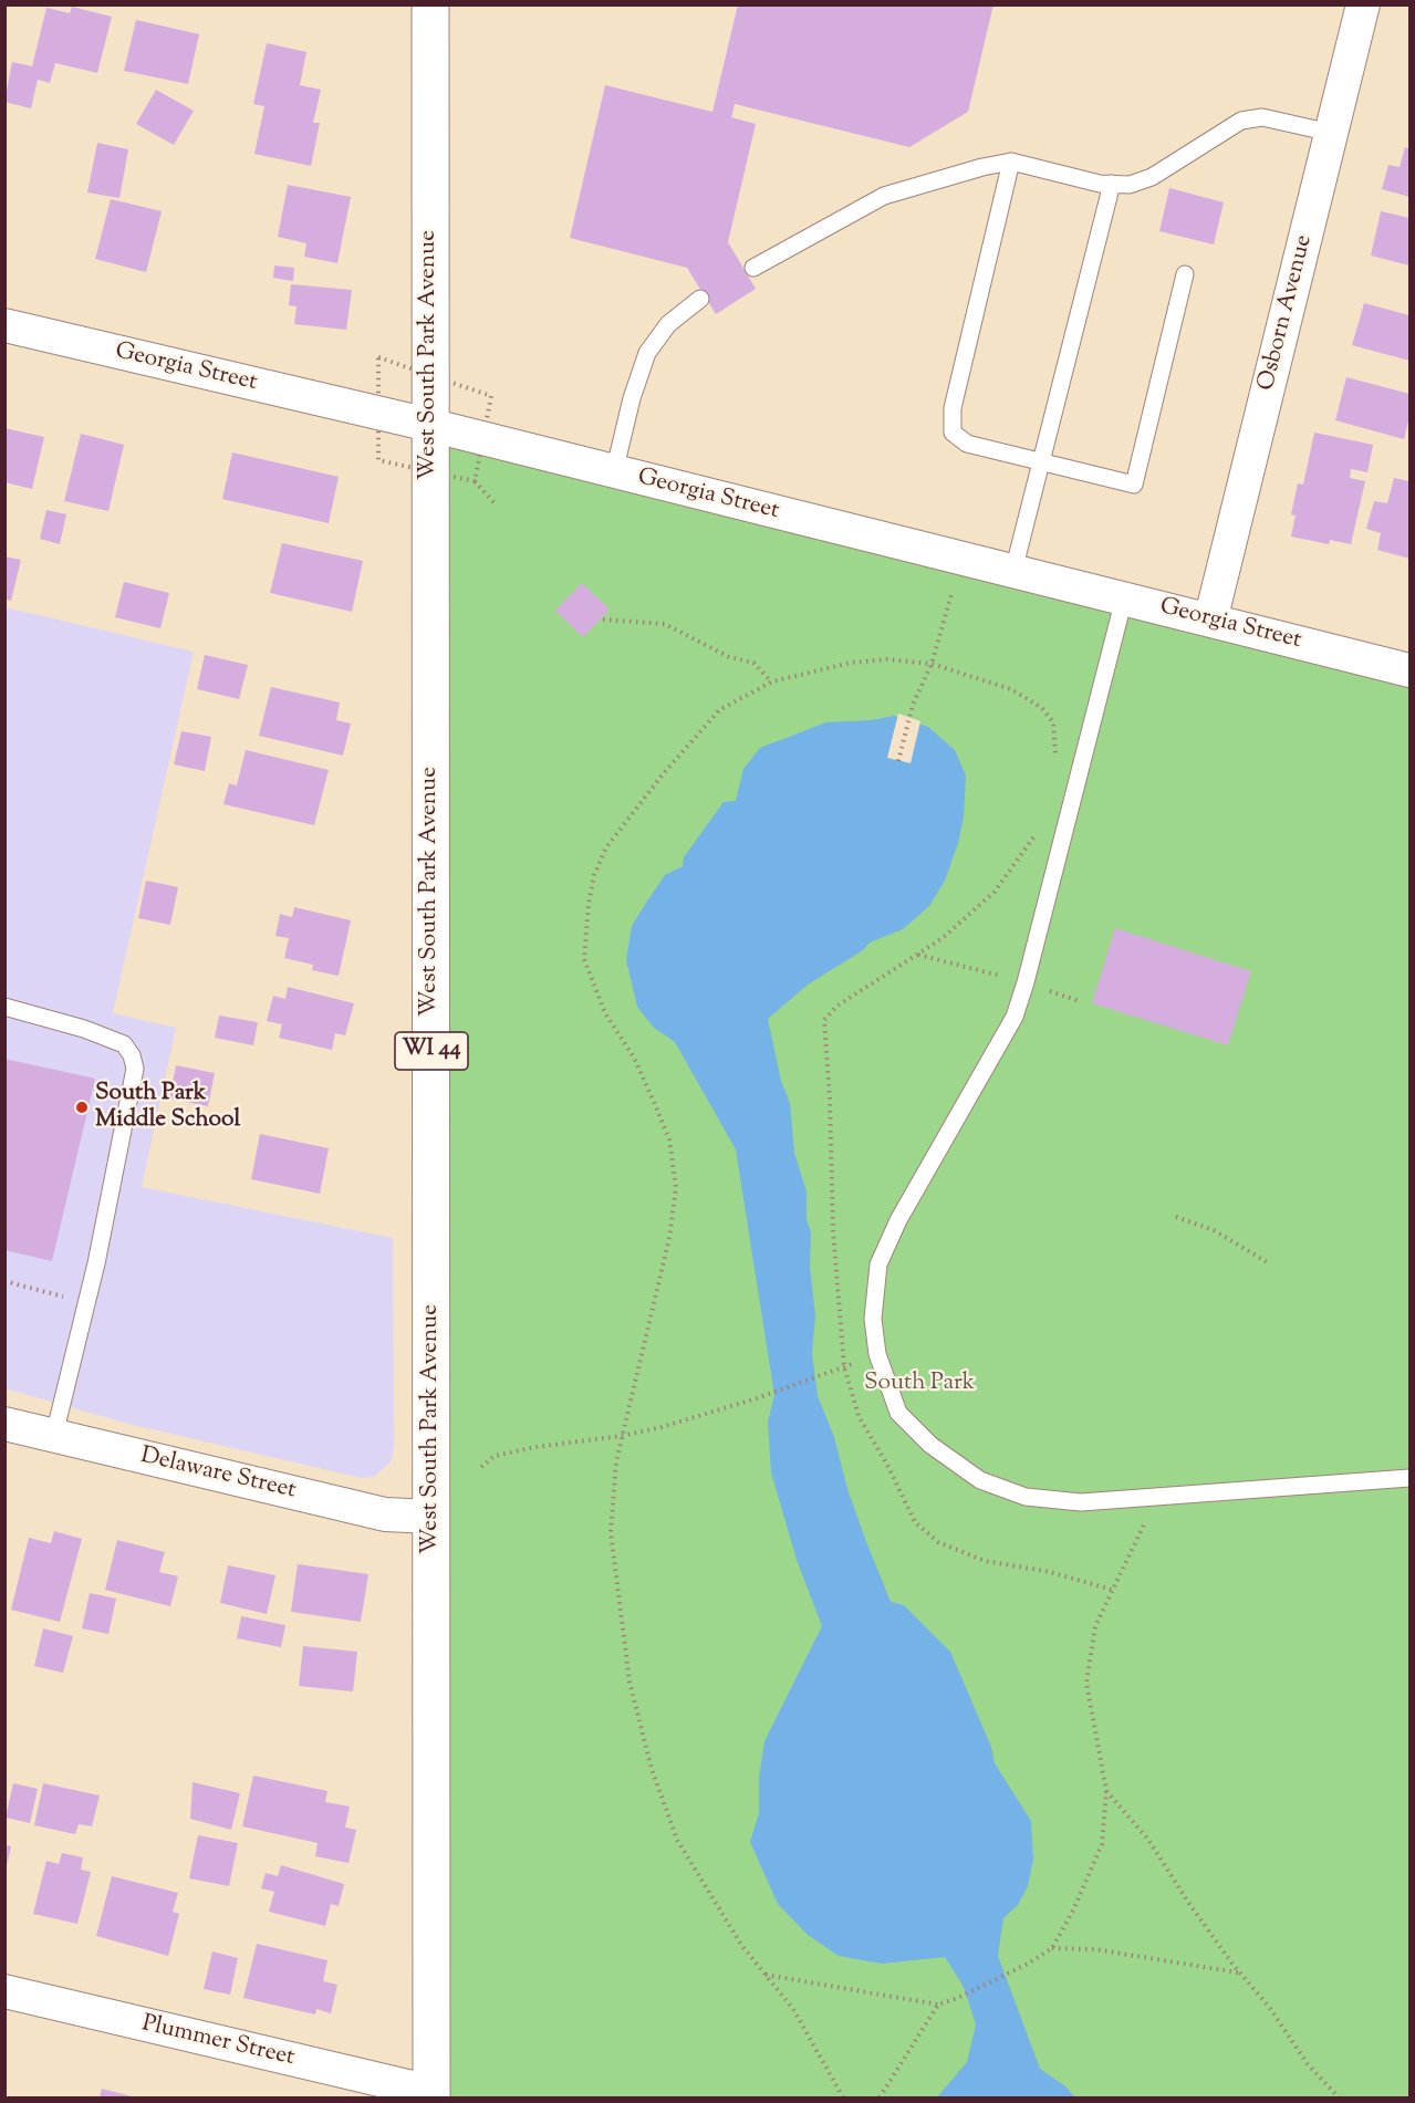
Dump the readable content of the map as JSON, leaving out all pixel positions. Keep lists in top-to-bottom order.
{
  "streets": {
    "main road": ["West South Park Avenue", "WI 44"],
    "street": [
      "Osborn Avenue",
      "Georgia Street",
      "Delaware Street",
      "Plummer Street"
    ]
  },
  "crossings": [
    ["Osborn Avenue", "Georgia Street"],
    ["West South Park Avenue", "Georgia Street"],
    ["West South Park Avenue", "Delaware Street"],
    ["West South Park Avenue", "Plummer Street"]
  ],
  "parks": ["South Park"],
  "places": ["South Park Middle School"]
}
